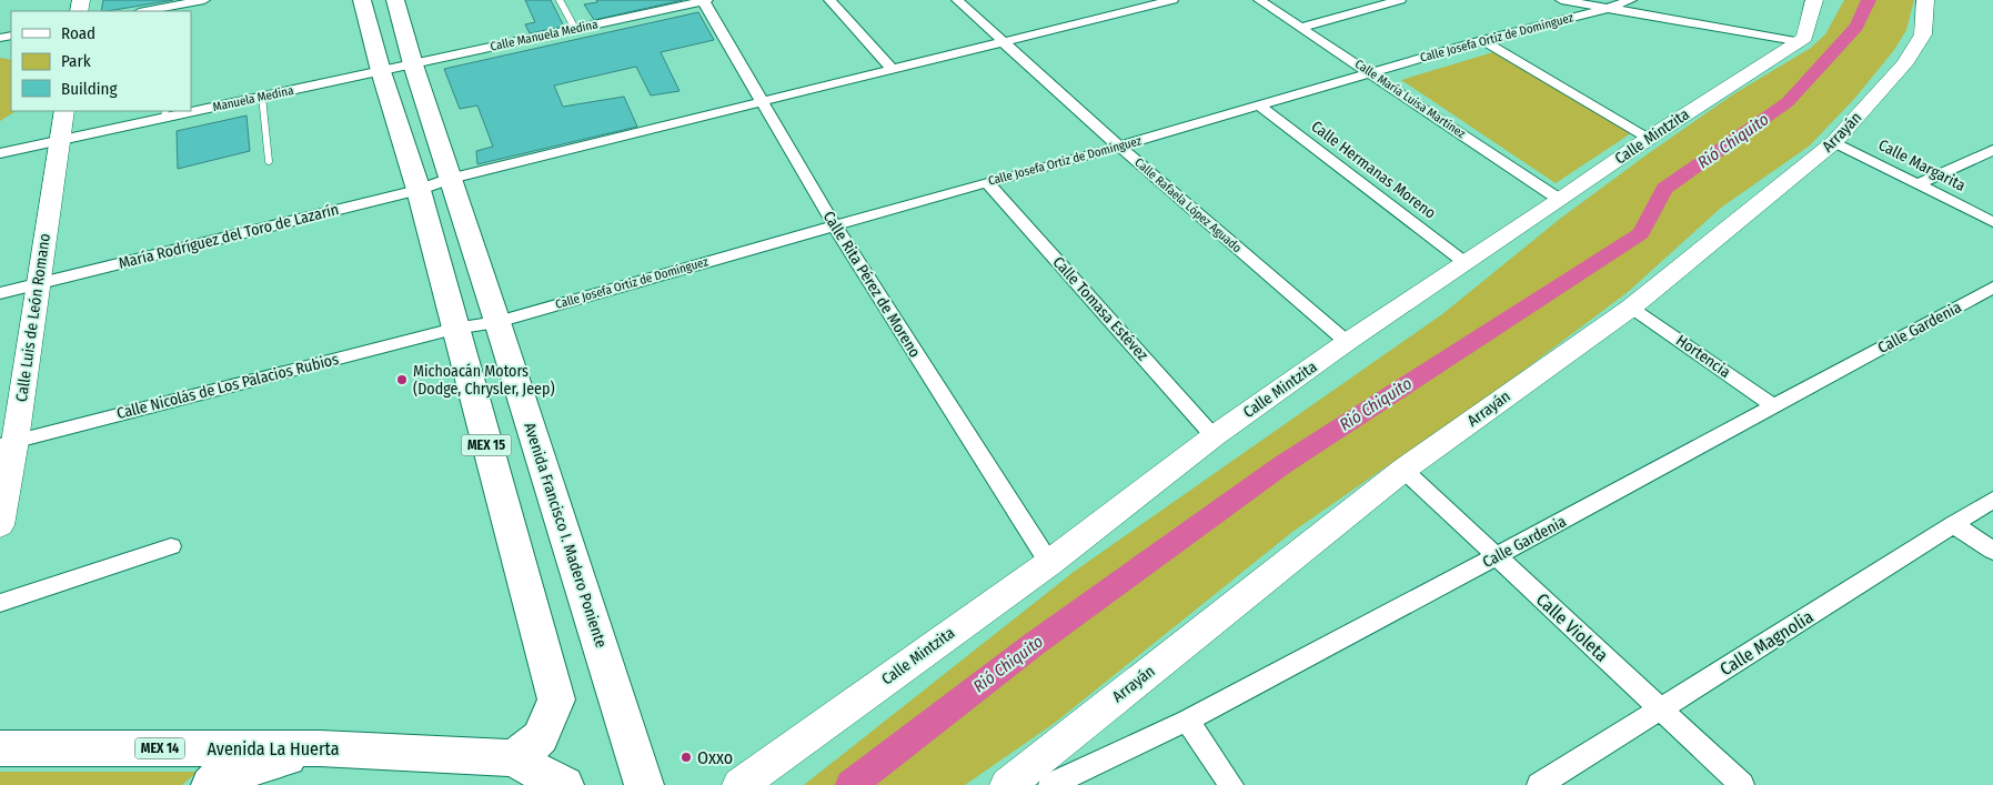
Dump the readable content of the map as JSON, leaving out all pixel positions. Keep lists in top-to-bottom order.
{
  "streets": {
    "main road": [
      "MEX 15",
      "Avenida Francisco I. Madero Poniente",
      "MEX 14",
      "Avenida La Huerta"
    ],
    "street": [
      "Calle Manuela Medina",
      "Calle Josefa Ortiz de Domínguez",
      "Manuela Medina",
      "Calle María Luisa Martínez",
      "Arrayán",
      "Calle Mintzita",
      "Calle Margarita",
      "Calle Hermanas Moreno",
      "Calle Rafaela López Aguado",
      "María Rodríguez del Toro de Lazarín",
      "Calle Rita Pérez de Moreno",
      "Calle Tomasa Estévez",
      "Calle Luis de León Romano",
      "Calle Gardenia",
      "Hortencia",
      "Calle Nicolás de Los Palacios Rubios",
      "Calle Violeta",
      "Calle Magnolia"
    ]
  },
  "crossings": [
    ["Calle Manuela Medina", "Manuela Medina"],
    ["Calle Manuela Medina", "Calle Rita Pérez de Moreno"],
    ["Calle Manuela Medina", "MEX 15"],
    ["Calle Manuela Medina", "Avenida Francisco I. Madero Poniente"],
    ["Calle Josefa Ortiz de Domínguez", "Calle María Luisa Martínez"],
    ["Calle Josefa Ortiz de Domínguez", "Calle Hermanas Moreno"],
    ["Calle Josefa Ortiz de Domínguez", "Calle Rafaela López Aguado"],
    ["Calle Josefa Ortiz de Domínguez", "Calle Rita Pérez de Moreno"],
    ["Calle Josefa Ortiz de Domínguez", "Calle Tomasa Estévez"],
    ["Calle Josefa Ortiz de Domínguez", "Calle Nicolás de Los Palacios Rubios"],
    ["Calle Josefa Ortiz de Domínguez", "MEX 15"],
    ["Calle Josefa Ortiz de Domínguez", "Avenida Francisco I. Madero Poniente"],
    ["Manuela Medina", "Calle Luis de León Romano"],
    ["Manuela Medina", "MEX 15"],
    ["Calle María Luisa Martínez", "Calle Mintzita"],
    ["Arrayán", "Calle Margarita"],
    ["Arrayán", "Hortencia"],
    ["Arrayán", "Calle Violeta"],
    ["Calle Mintzita", "Calle Hermanas Moreno"],
    ["Calle Mintzita", "Calle Rafaela López Aguado"],
    ["Calle Mintzita", "Calle Rita Pérez de Moreno"],
    ["Calle Mintzita", "Calle Tomasa Estévez"],
    ["Calle Rafaela López Aguado", "María Rodríguez del Toro de Lazarín"],
    ["María Rodríguez del Toro de Lazarín", "Calle Rita Pérez de Moreno"],
    ["María Rodríguez del Toro de Lazarín", "Calle Luis de León Romano"],
    ["María Rodríguez del Toro de Lazarín", "MEX 15"],
    ["María Rodríguez del Toro de Lazarín", "Avenida Francisco I. Madero Poniente"],
    ["Calle Luis de León Romano", "Calle Nicolás de Los Palacios Rubios"],
    ["Calle Gardenia", "Hortencia"],
    ["Calle Gardenia", "Calle Violeta"],
    ["Calle Nicolás de Los Palacios Rubios", "MEX 15"],
    ["MEX 15", "Avenida La Huerta"],
    ["Calle Violeta", "Calle Magnolia"]
  ],
  "water": ["Rió Chiquito"],
  "places": ["Michoacán Motors (Dodge, Chrysler, Jeep)", "Oxxo"],
  "legend": ["Road", "Park", "Building"]
}
